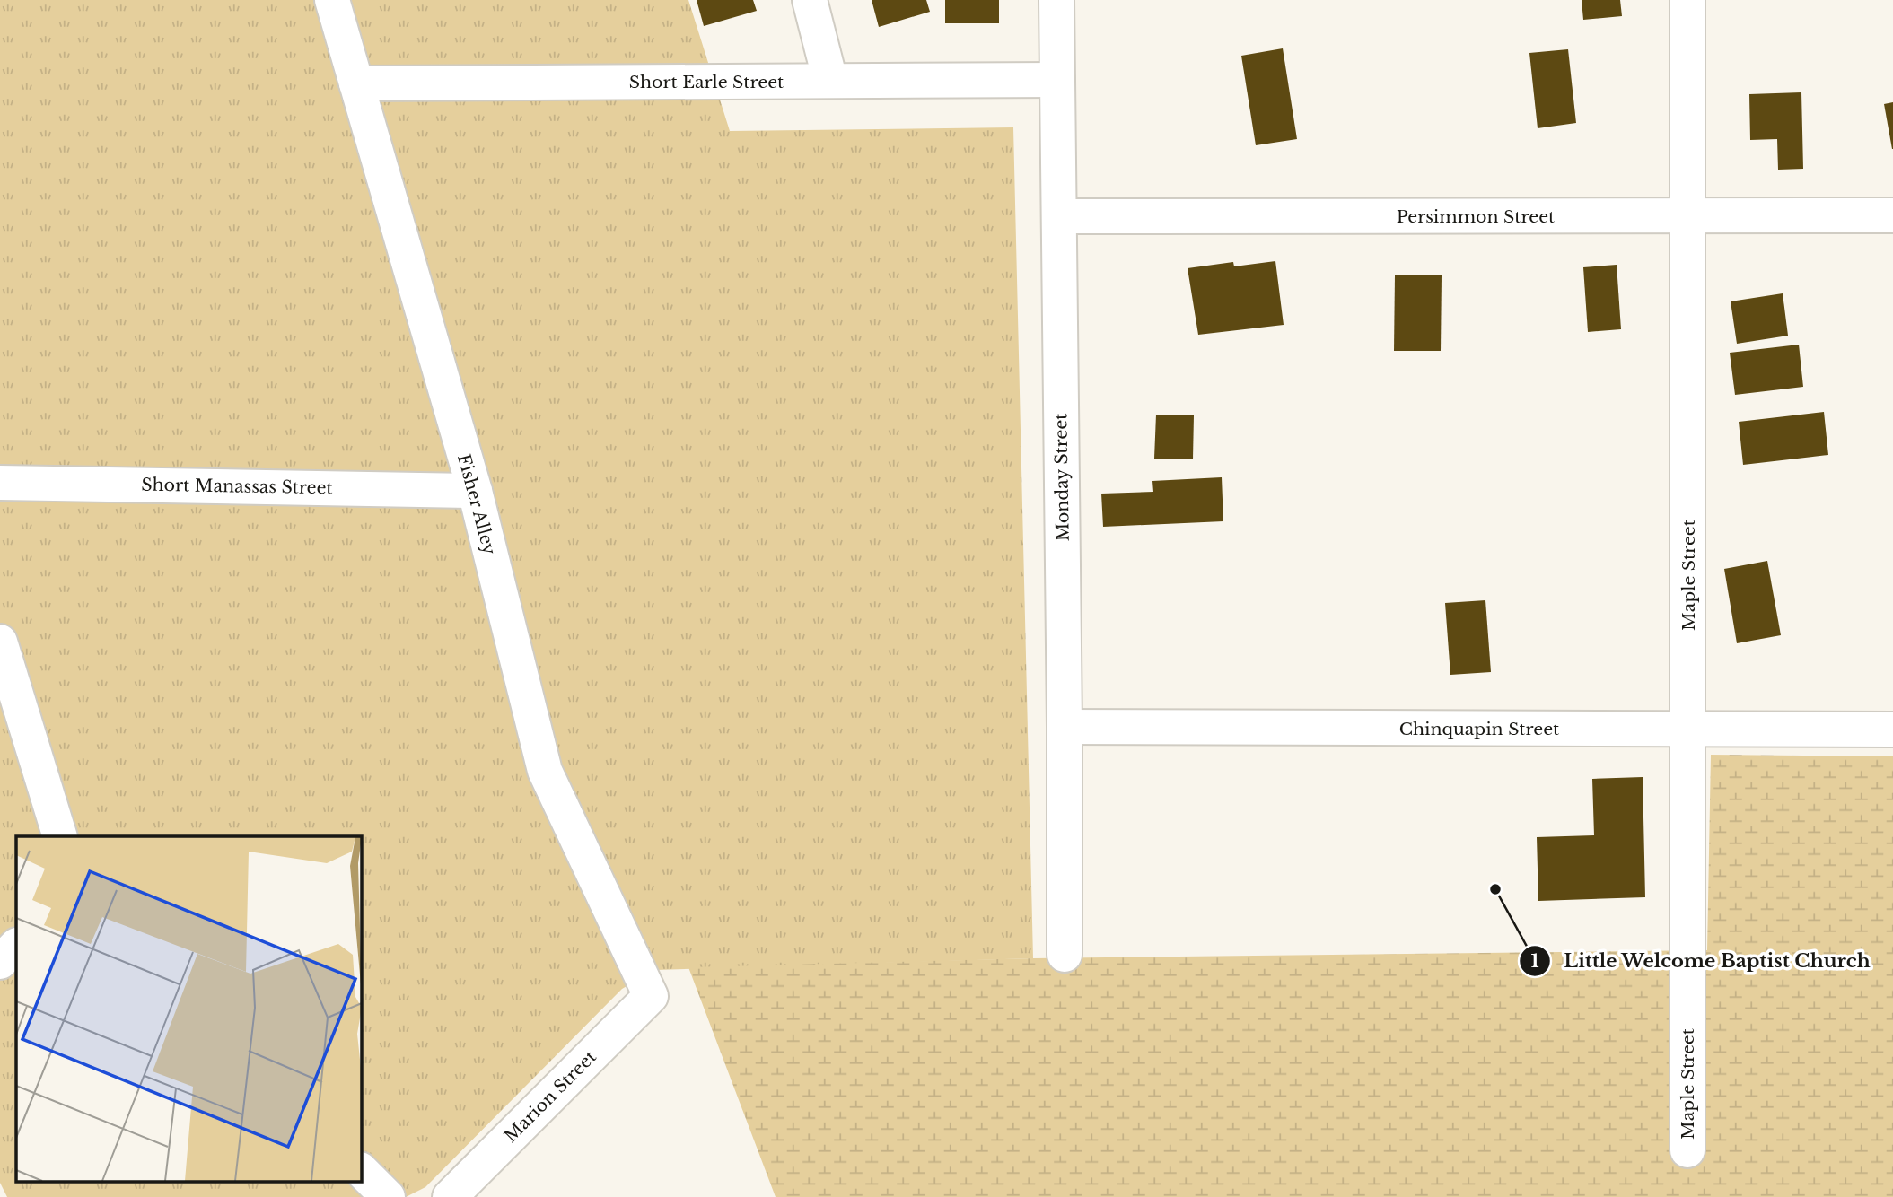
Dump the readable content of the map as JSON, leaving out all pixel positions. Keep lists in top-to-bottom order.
{
  "streets": {
    "street": [
      "Short Earle Street",
      "Persimmon Street",
      "Monday Street",
      "Short Manassas Street",
      "Fisher Alley",
      "Maple Street",
      "Chinquapin Street",
      "Marion Street"
    ]
  },
  "crossings": [
    ["Short Earle Street", "Monday Street"],
    ["Short Earle Street", "Fisher Alley"],
    ["Persimmon Street", "Monday Street"],
    ["Persimmon Street", "Maple Street"],
    ["Monday Street", "Chinquapin Street"],
    ["Short Manassas Street", "Fisher Alley"],
    ["Fisher Alley", "Marion Street"],
    ["Maple Street", "Chinquapin Street"]
  ],
  "places": ["Little Welcome Baptist Church"]
}
